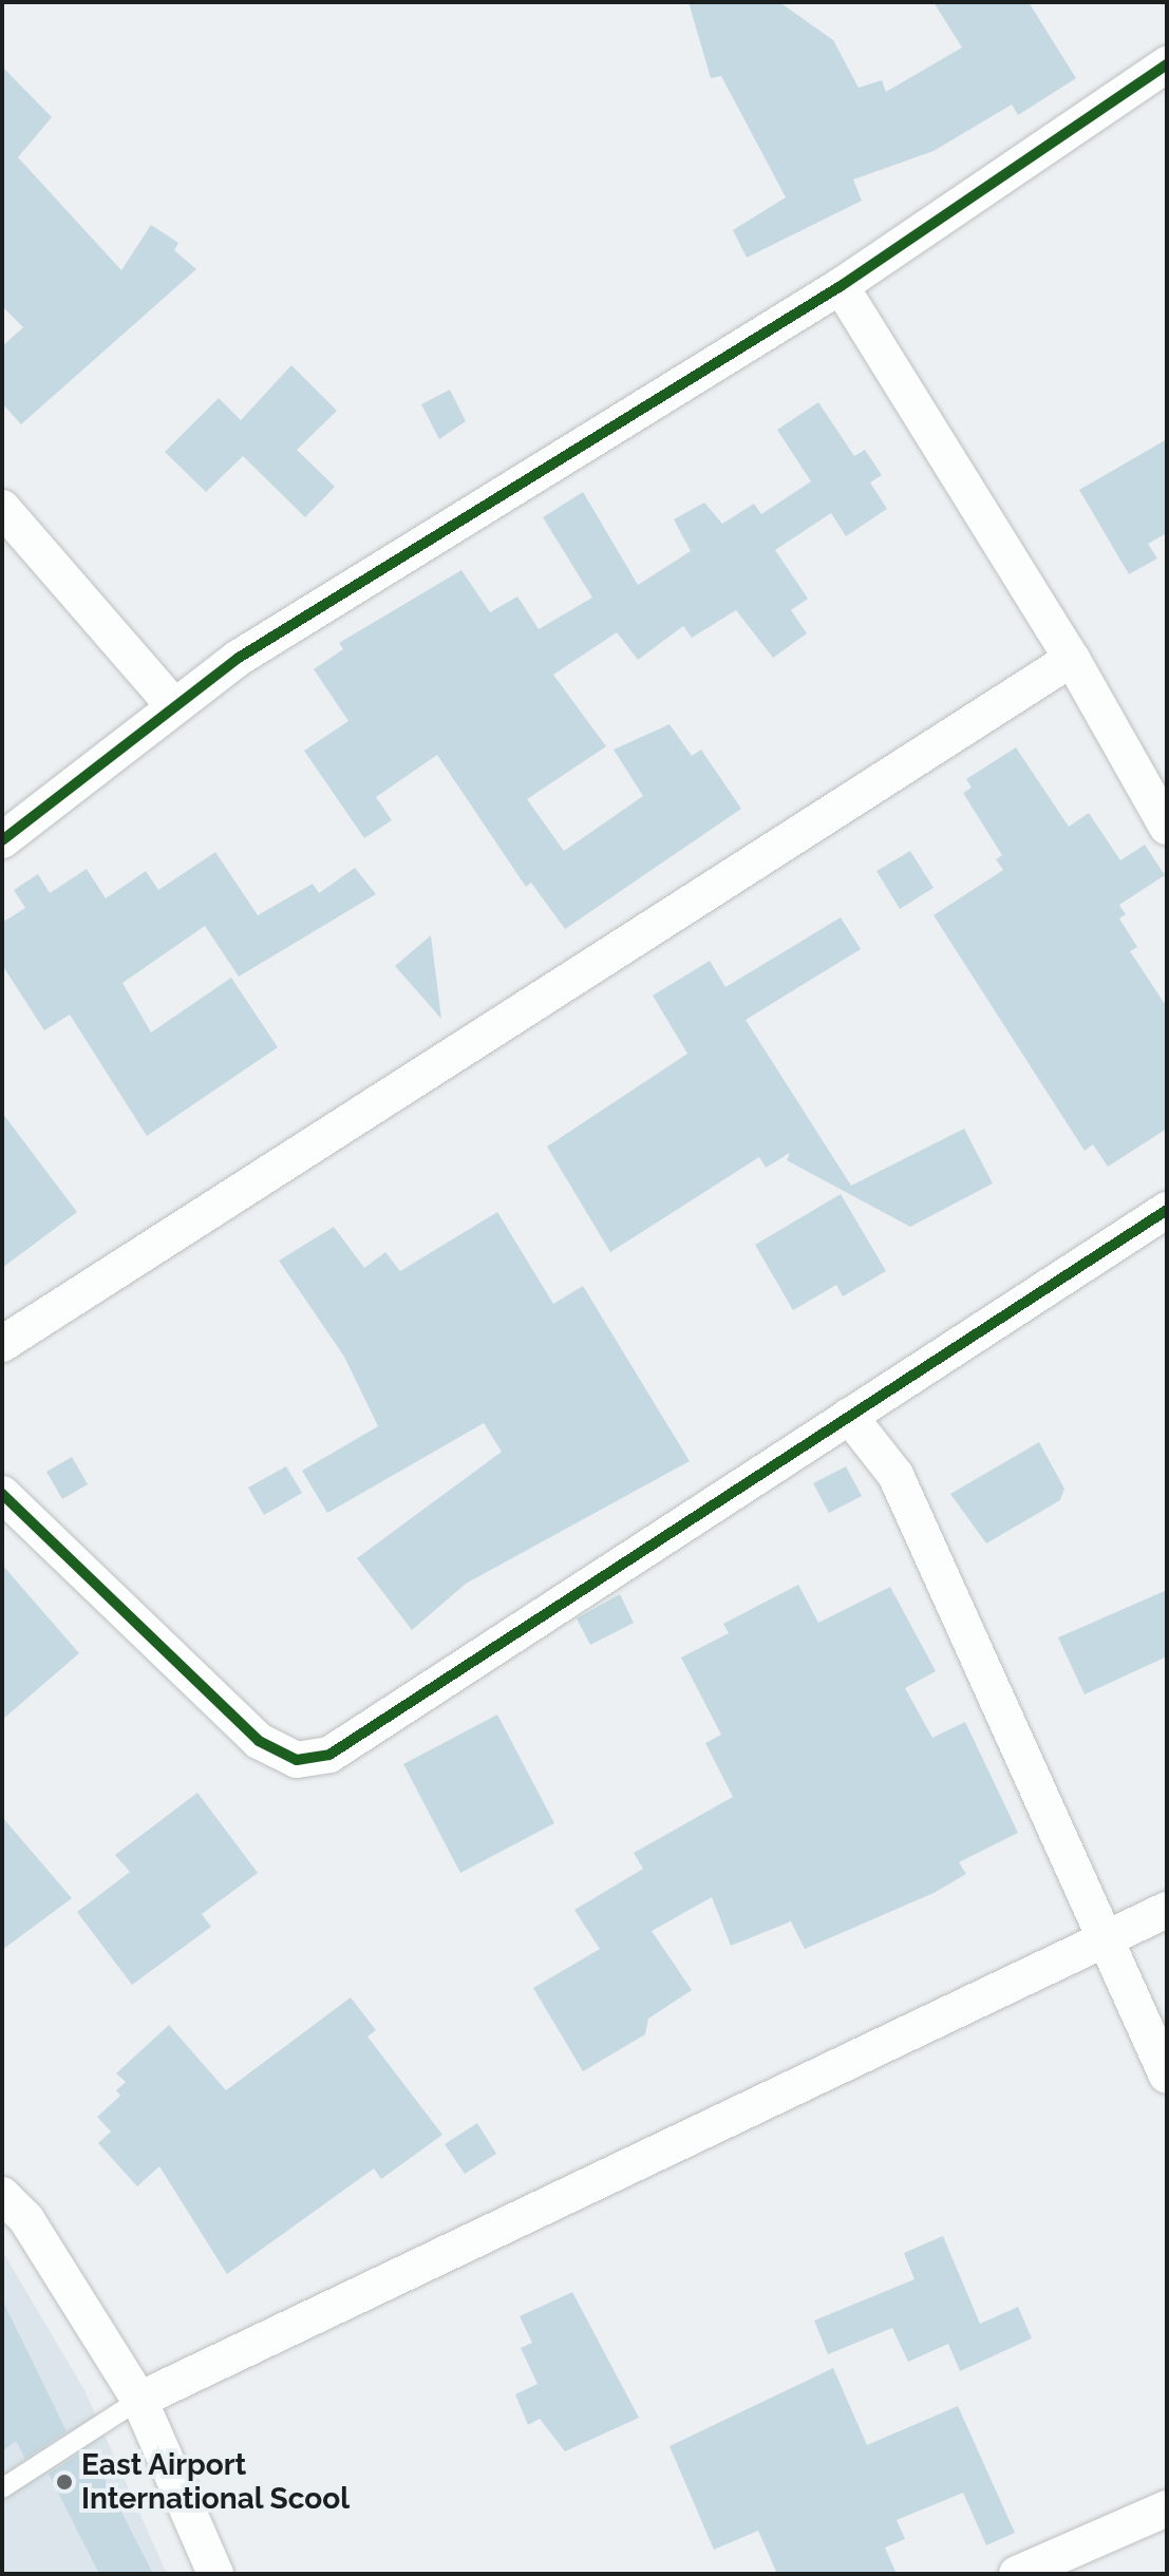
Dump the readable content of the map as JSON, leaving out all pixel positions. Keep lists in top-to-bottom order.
{
  "places": ["East Airport International Scool"]
}
